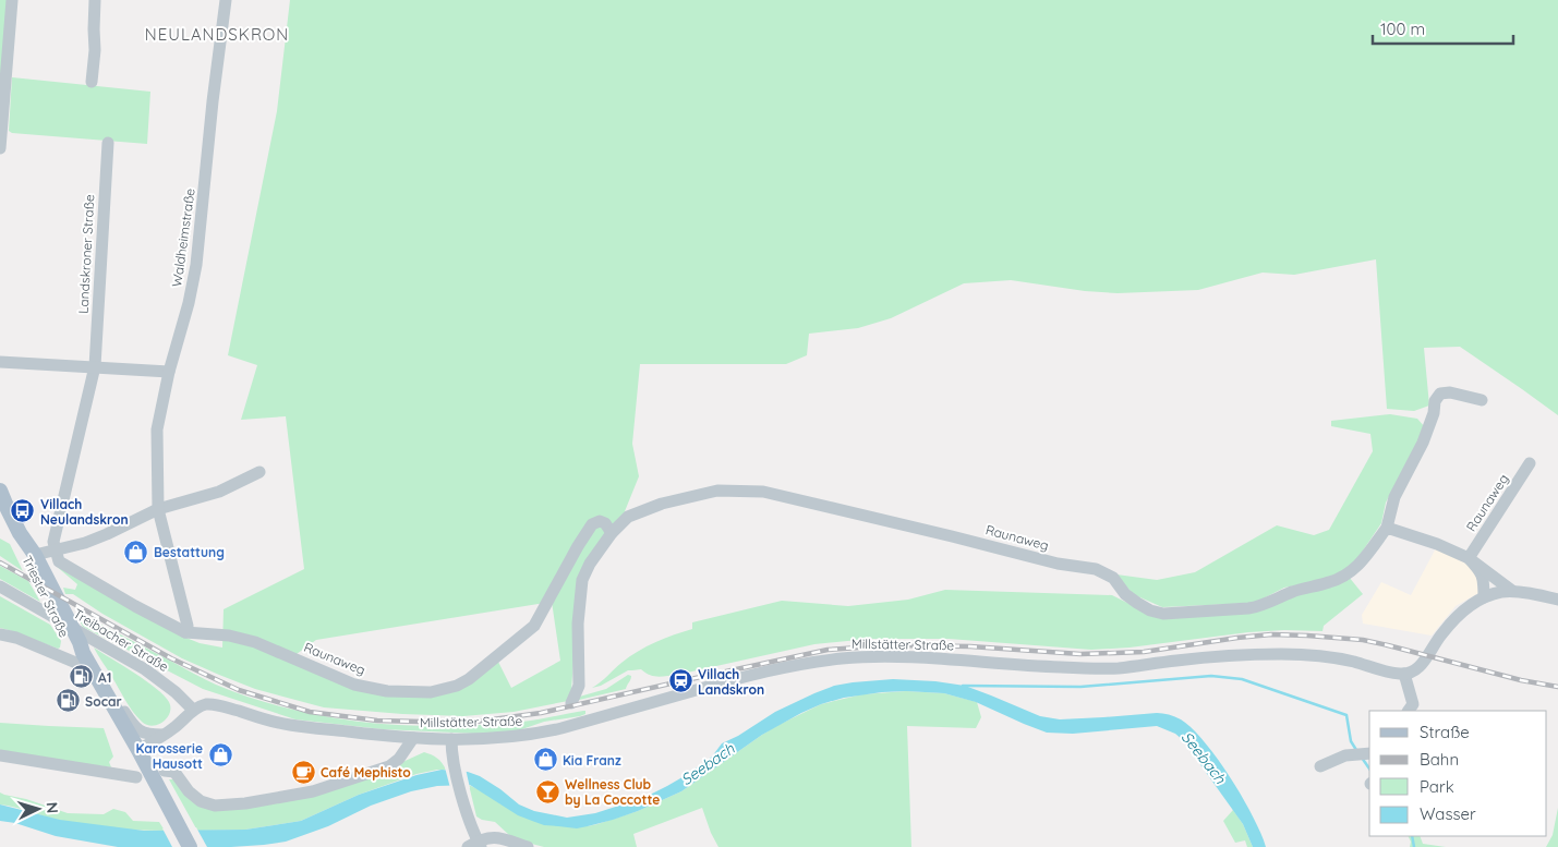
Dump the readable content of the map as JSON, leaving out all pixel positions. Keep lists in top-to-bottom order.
{
  "streets": {
    "main road": ["Triester Straße"],
    "street": [
      "Waldheimstraße",
      "Landskroner Straße",
      "Raunaweg",
      "Treibacher Straße",
      "Millstätter Straße"
    ]
  },
  "crossings": [
    ["Waldheimstraße", "Raunaweg"],
    ["Landskroner Straße", "Raunaweg"],
    ["Treibacher Straße", "Millstätter Straße"]
  ],
  "districts": ["NEULANDSKRON"],
  "water": ["Seebach"],
  "places": {
    "bus stop": ["Villach Neulandskron"],
    "shop": ["Bestattung", "Karosserie Hausott", "Kia Franz"],
    "fuel station": ["A1", "Socar"],
    "station": ["Villach Landskron"],
    "cafe": ["Café Mephisto"],
    "bar": ["Wellness Club by La Coccotte"]
  },
  "legend": [
    "Straße",
    "Bahn",
    "Park",
    "Wasser"
  ],
  "scale_bar": "100 m",
  "north": "right"
}
